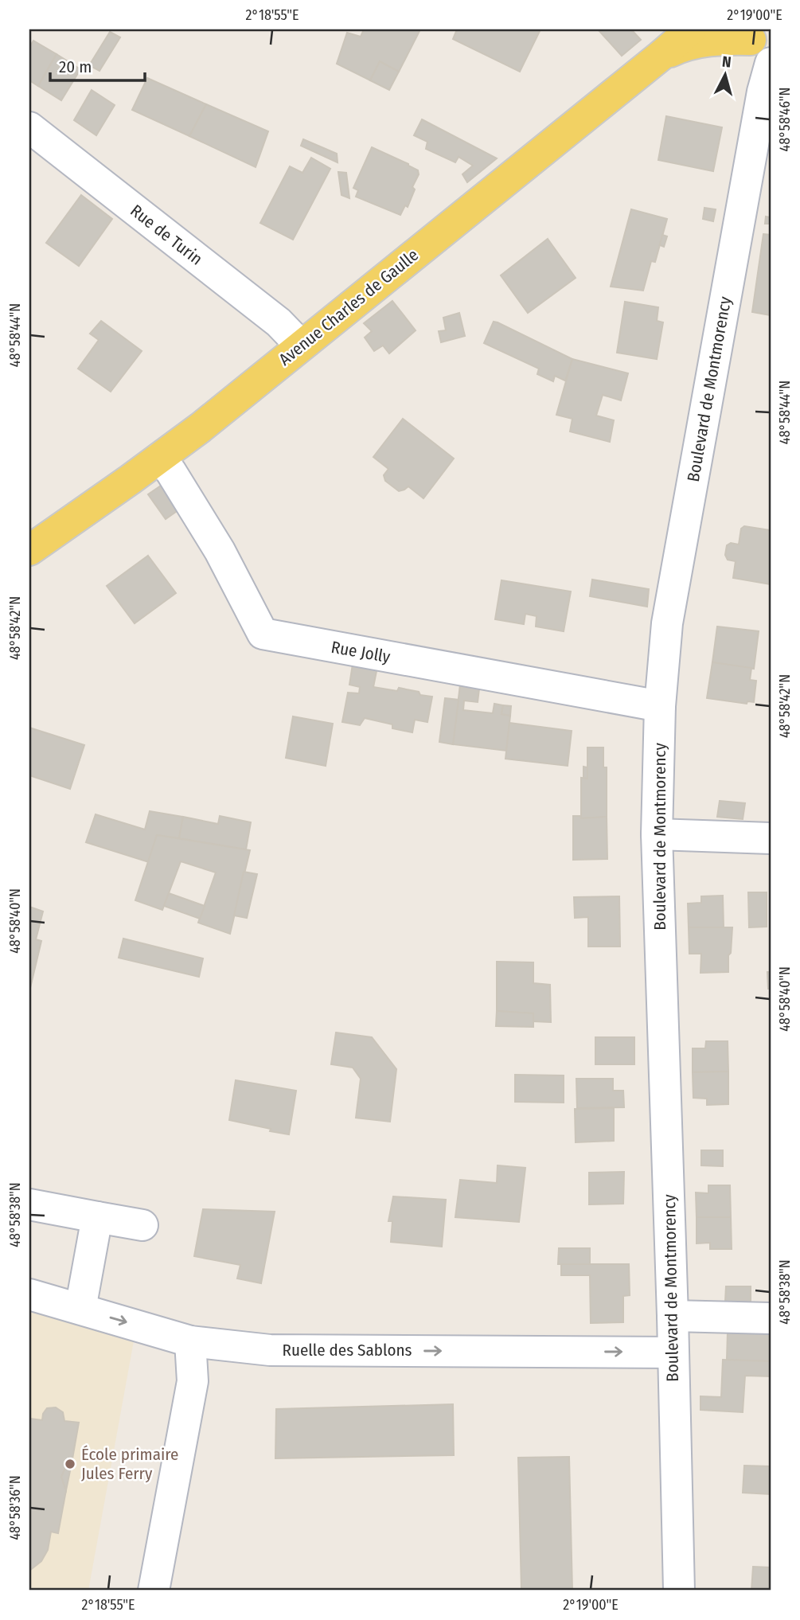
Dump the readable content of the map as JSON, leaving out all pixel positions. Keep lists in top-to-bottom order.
{
  "streets": {
    "main road": ["Avenue Charles de Gaulle"],
    "street": [
      "Rue de Turin",
      "Boulevard de Montmorency",
      "Rue Jolly",
      "Ruelle des Sablons"
    ]
  },
  "crossings": [
    ["Rue de Turin", "Avenue Charles de Gaulle"],
    ["Avenue Charles de Gaulle", "Boulevard de Montmorency"],
    ["Avenue Charles de Gaulle", "Rue Jolly"],
    ["Boulevard de Montmorency", "Rue Jolly"],
    ["Boulevard de Montmorency", "Ruelle des Sablons"]
  ],
  "one_way": ["Ruelle des Sablons"],
  "places": ["École primaire Jules Ferry"],
  "scale_bar": "20 m",
  "north": "top",
  "coordinates": [
    "2°18'55\"E",
    "2°19'00\"E",
    "48°58'46\"N",
    "48°58'44\"N",
    "48°58'42\"N",
    "48°58'40\"N",
    "48°58'38\"N",
    "48°58'36\"N"
  ]
}
